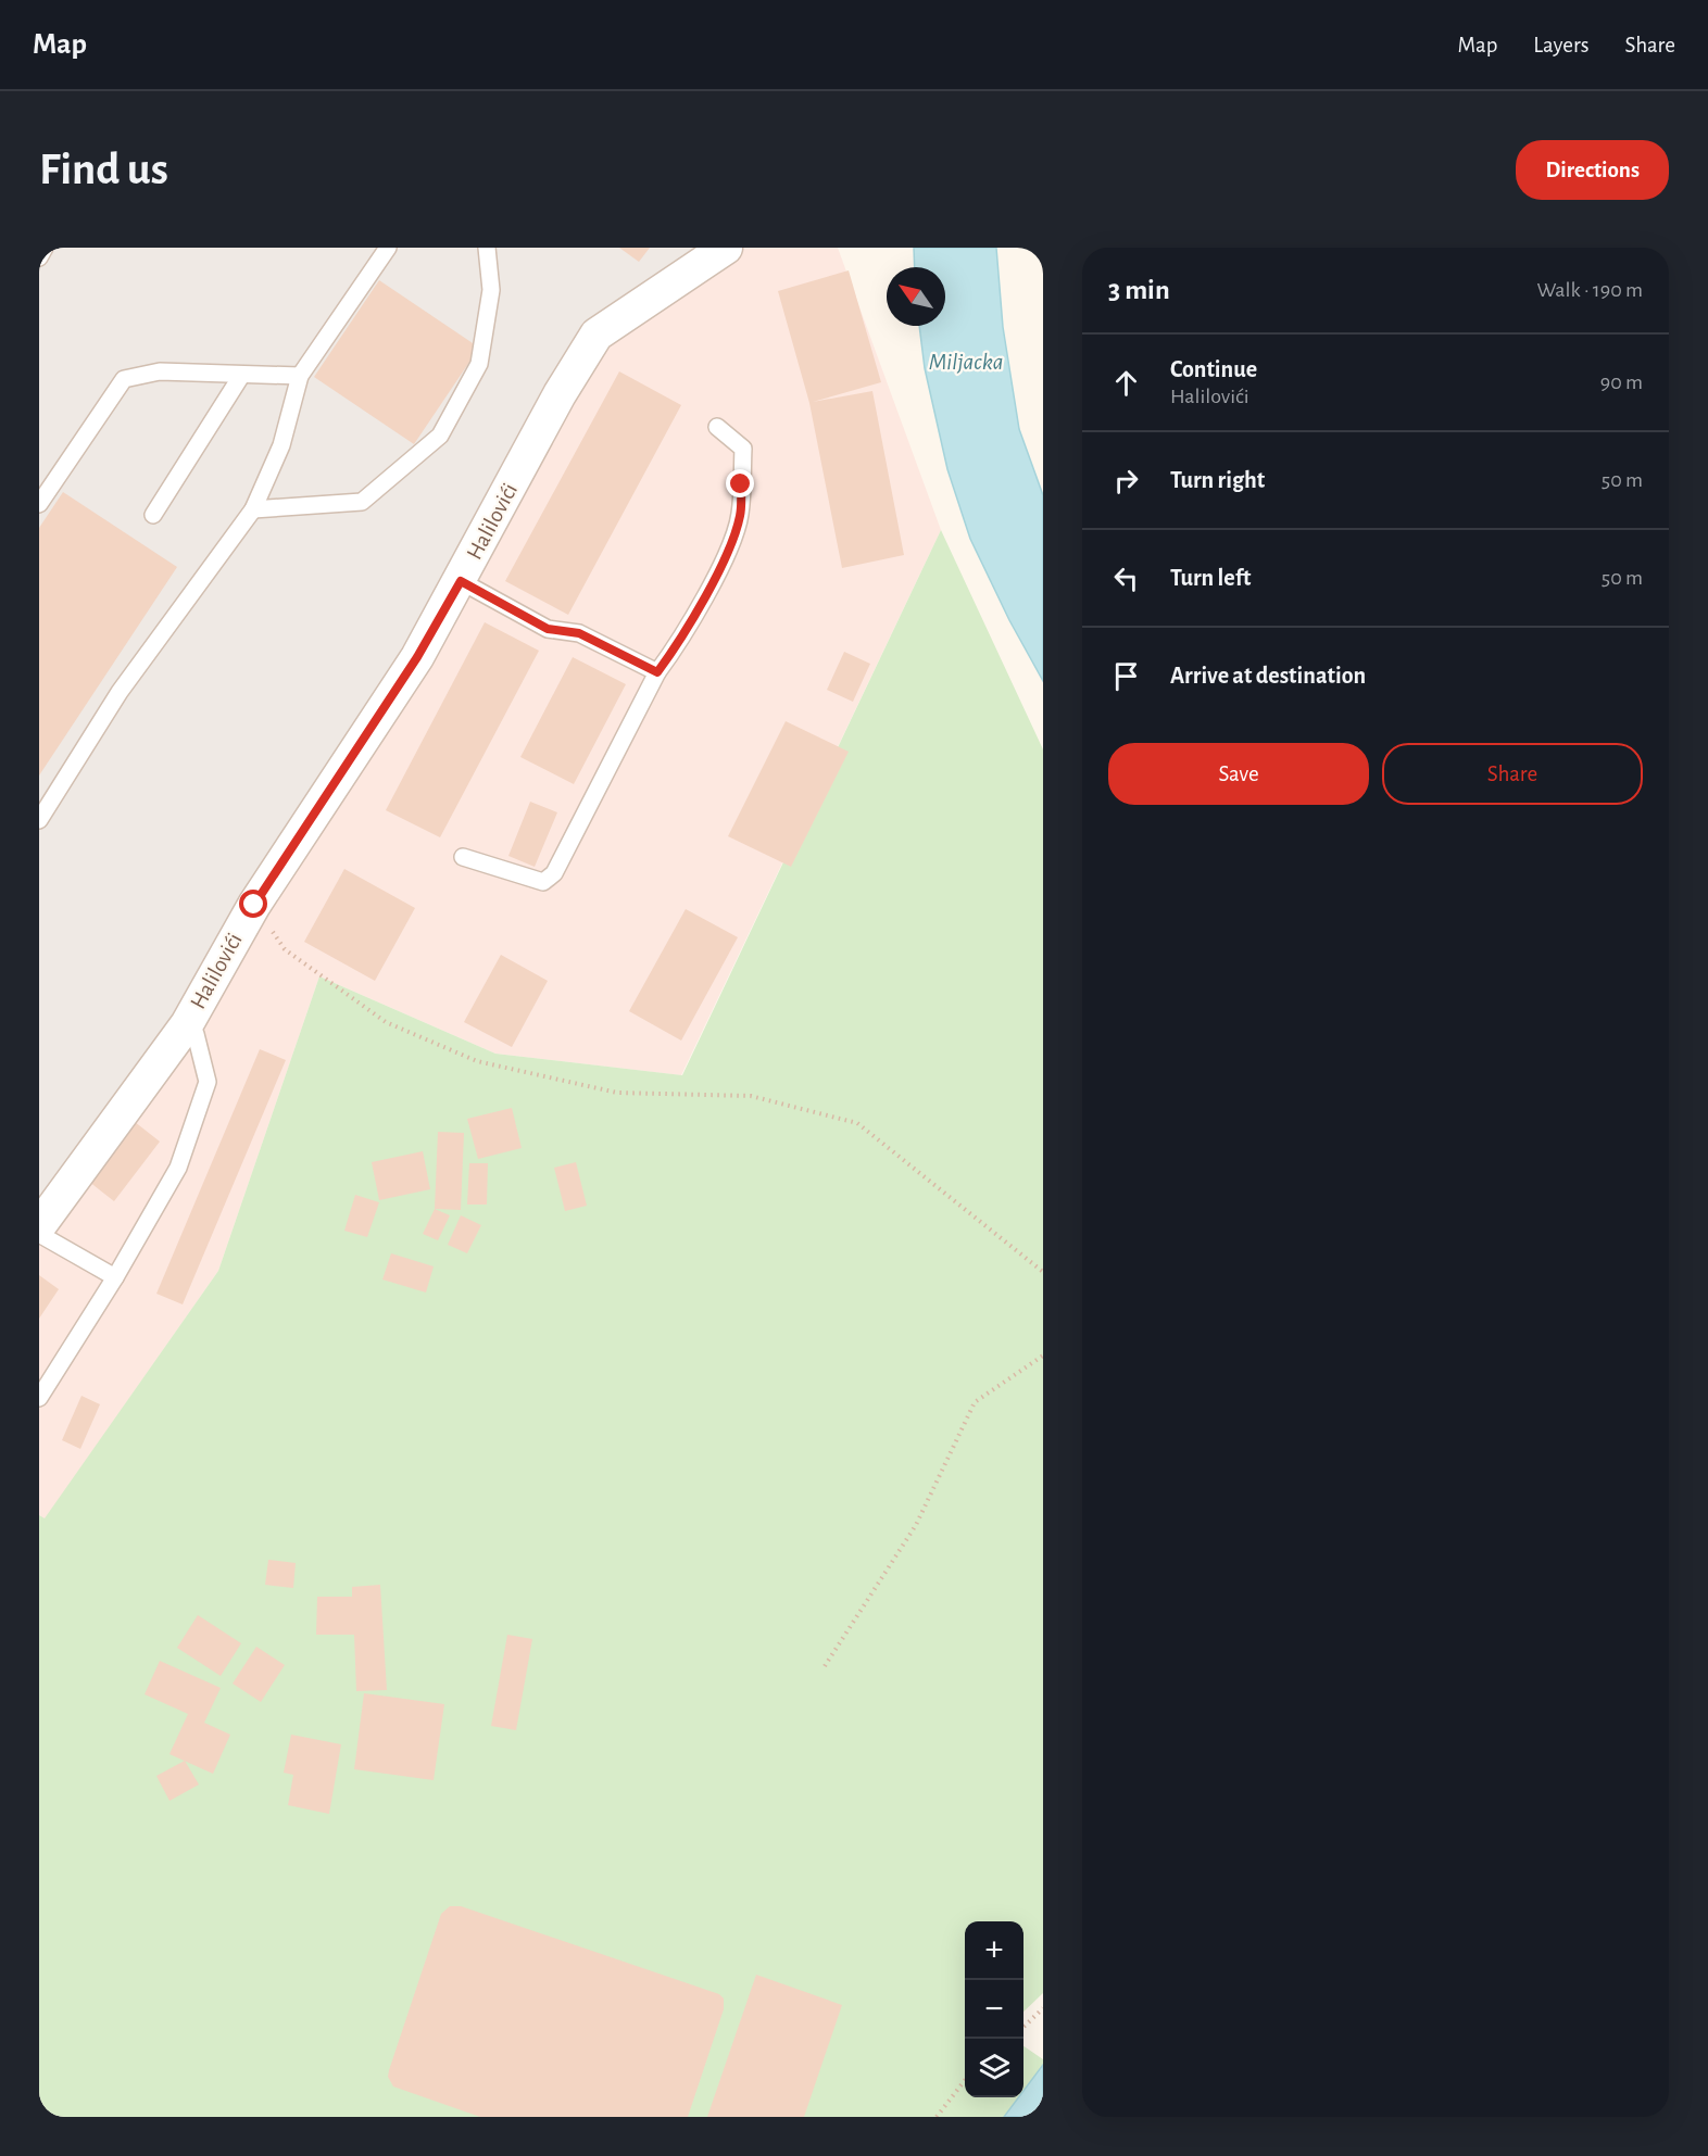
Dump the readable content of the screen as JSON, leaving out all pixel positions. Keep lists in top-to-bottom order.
{
  "streets": {
    "street": ["Halilovići"]
  },
  "water": ["Miljacka"],
  "north": "top left",
  "page": {
    "header": "Map",
    "nav": ["Map", "Layers", "Share"],
    "buttons": [
      "Directions",
      ["Save", "Share"]
    ],
    "title": "Find us",
    "heading": ["3 min", "Walk · 190 m"],
    "list": [
      ["Continue", "Halilovići", "90 m"],
      ["Turn right", "50 m"],
      ["Turn left", "50 m"],
      "Arrive at destination"
    ],
    "map_buttons": ["+", "−"]
  }
}
